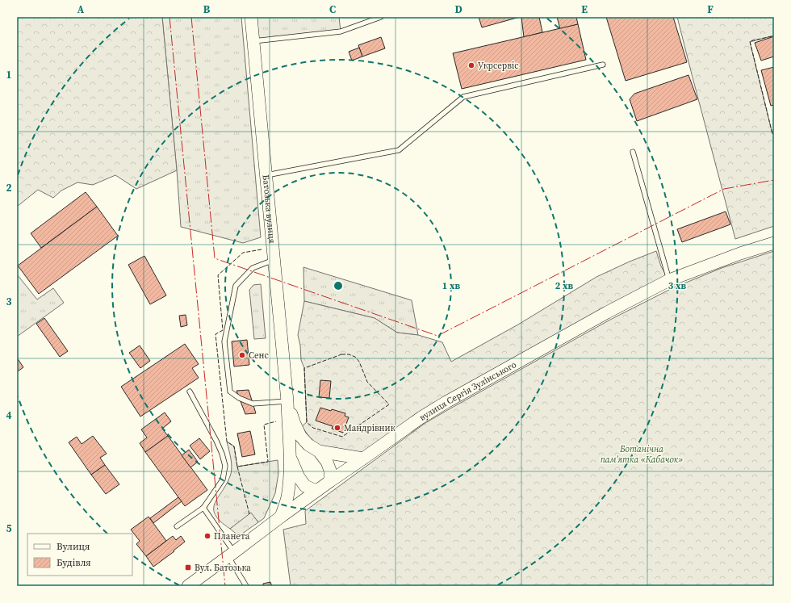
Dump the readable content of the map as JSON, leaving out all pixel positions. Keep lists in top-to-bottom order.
{
  "streets": {
    "street": ["Батозька вулиця", "вулиця Сергія Зулінського"]
  },
  "crossings": [
    ["Батозька вулиця", "вулиця Сергія Зулінського"]
  ],
  "parks": ["Ботанічна пам'ятка «Кабачок»"],
  "places": {
    "other": [
      "Укрсервіс",
      "Сенс",
      "Мандрівник",
      "Планета"
    ],
    "transit": ["Вул. Батозька"]
  },
  "legend": ["Вулиця", "Будівля"],
  "grid": {
    "columns": [
      "A",
      "B",
      "C",
      "D",
      "E",
      "F"
    ],
    "rows": [
      "1",
      "2",
      "3",
      "4",
      "5"
    ]
  },
  "rings": ["1 хв", "2 хв", "3 хв"]
}
